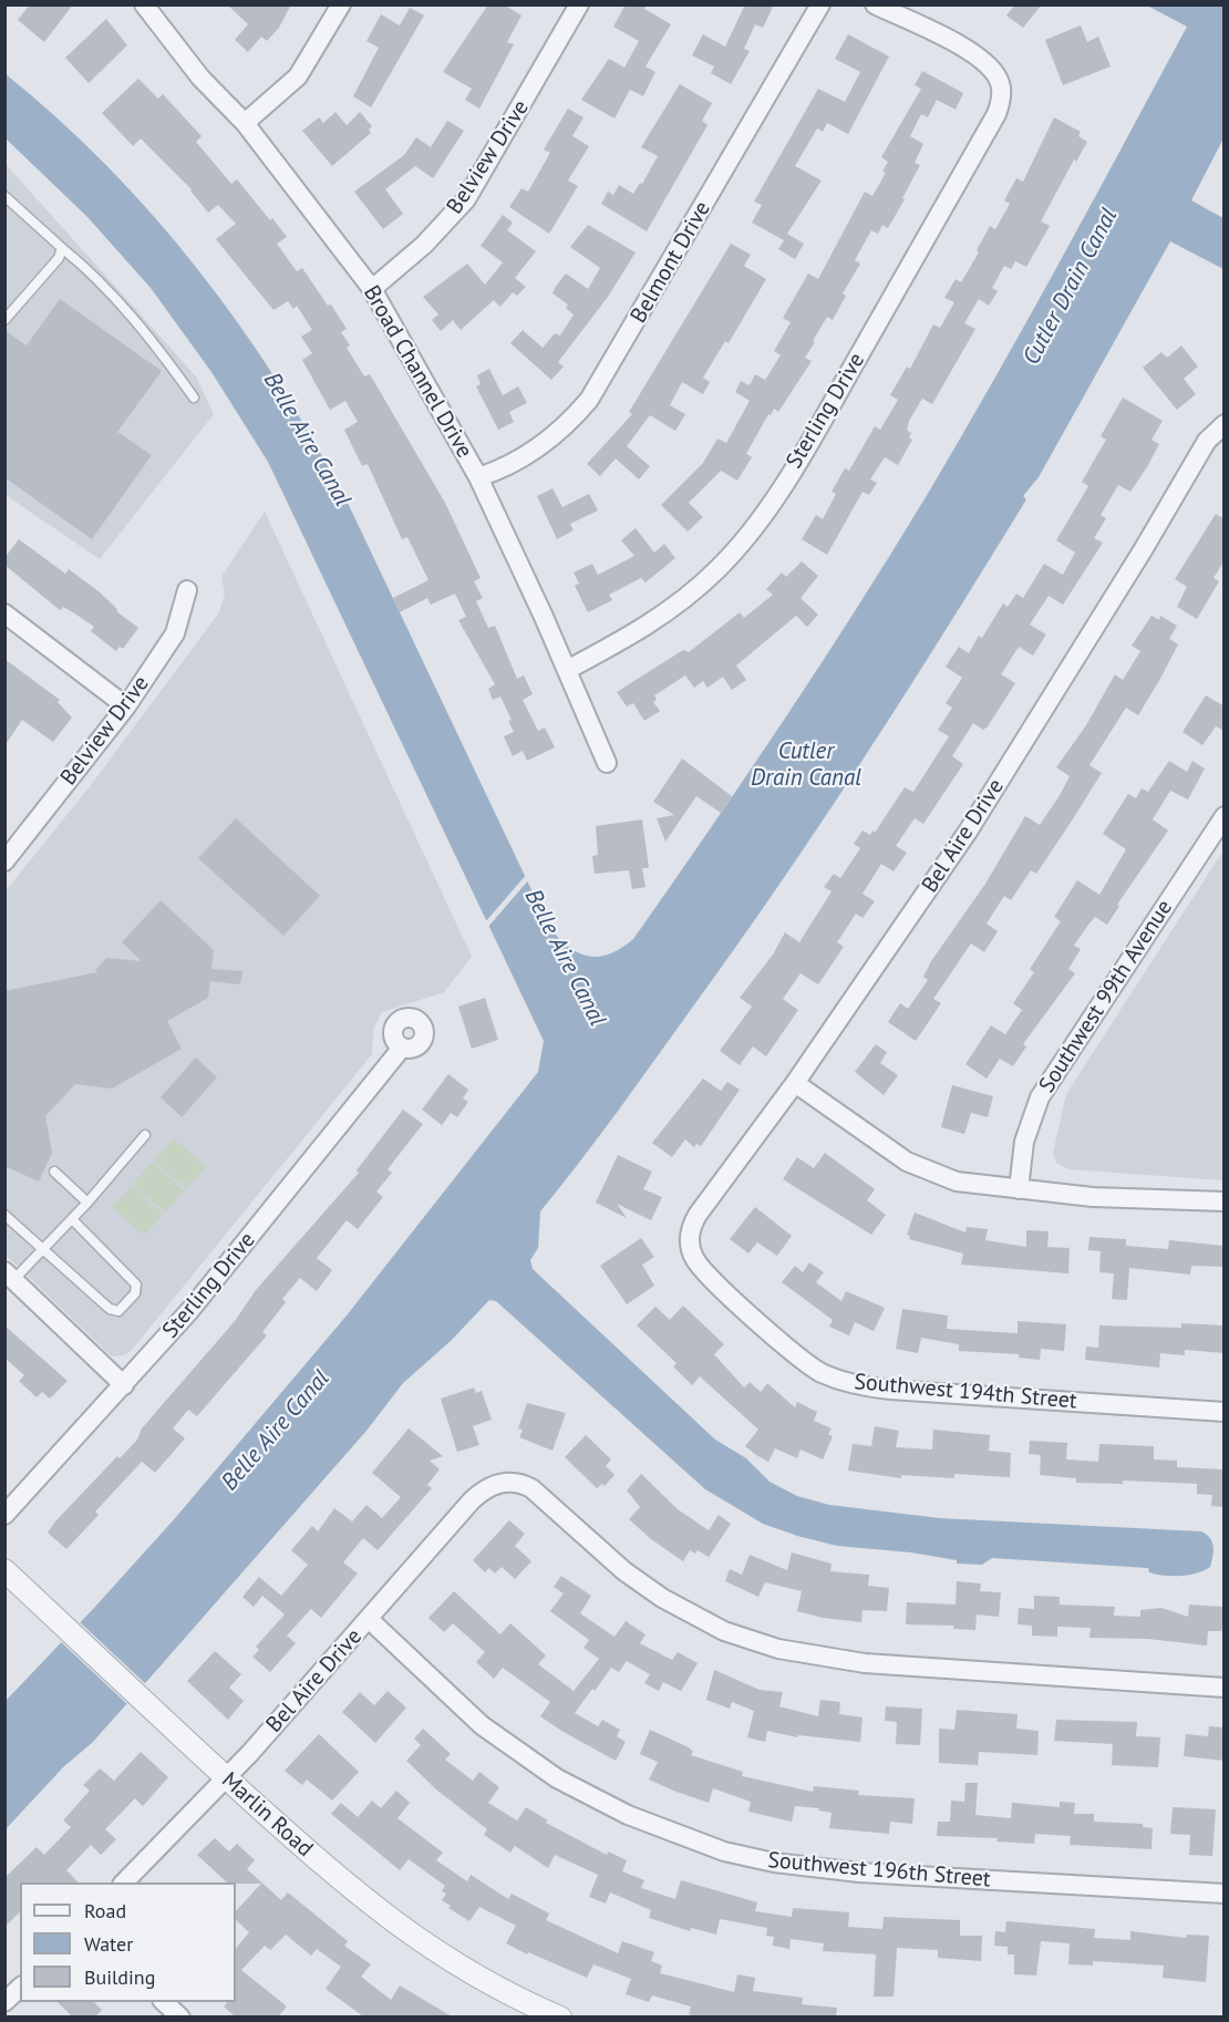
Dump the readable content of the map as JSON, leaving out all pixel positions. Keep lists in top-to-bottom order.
{
  "streets": {
    "street": [
      "Belview Drive",
      "Belmont Drive",
      "Broad Channel Drive",
      "Sterling Drive",
      "Bel Aire Drive",
      "Southwest 99th Avenue",
      "Southwest 194th Street",
      "Marlin Road",
      "Southwest 196th Street"
    ]
  },
  "crossings": [
    ["Belview Drive", "Broad Channel Drive"],
    ["Belmont Drive", "Broad Channel Drive"],
    ["Broad Channel Drive", "Sterling Drive"],
    ["Bel Aire Drive", "Southwest 194th Street"],
    ["Bel Aire Drive", "Marlin Road"],
    ["Bel Aire Drive", "Southwest 196th Street"]
  ],
  "water": ["Cutler Drain Canal", "Belle Aire Canal"],
  "legend": ["Road", "Water", "Building"]
}
